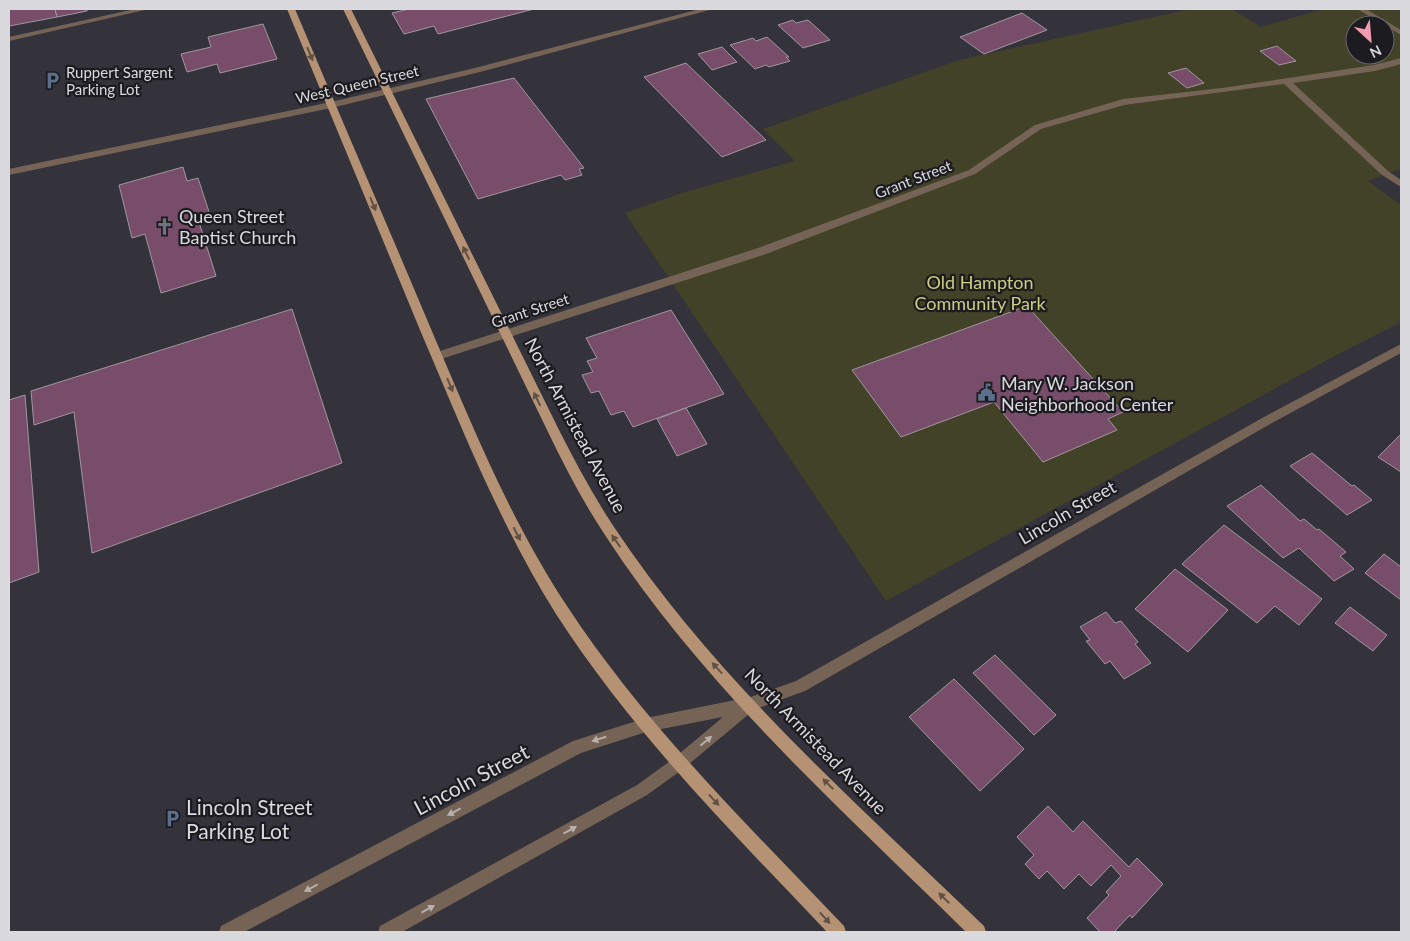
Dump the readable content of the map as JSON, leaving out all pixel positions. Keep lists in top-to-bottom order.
{
  "streets": {
    "main road": ["North Armistead Avenue"],
    "street": ["West Queen Street", "Grant Street", "Lincoln Street"]
  },
  "crossings": [
    ["West Queen Street", "North Armistead Avenue"],
    ["Grant Street", "North Armistead Avenue"],
    ["North Armistead Avenue", "Lincoln Street"]
  ],
  "parks": ["Old Hampton Community Park"],
  "places": {
    "parking": ["Ruppert Sargent Parking Lot", "Lincoln Street Parking Lot"],
    "church": ["Queen Street Baptist Church"],
    "public building": ["Mary W. Jackson Neighborhood Center"]
  },
  "north": "bottom right"
}
